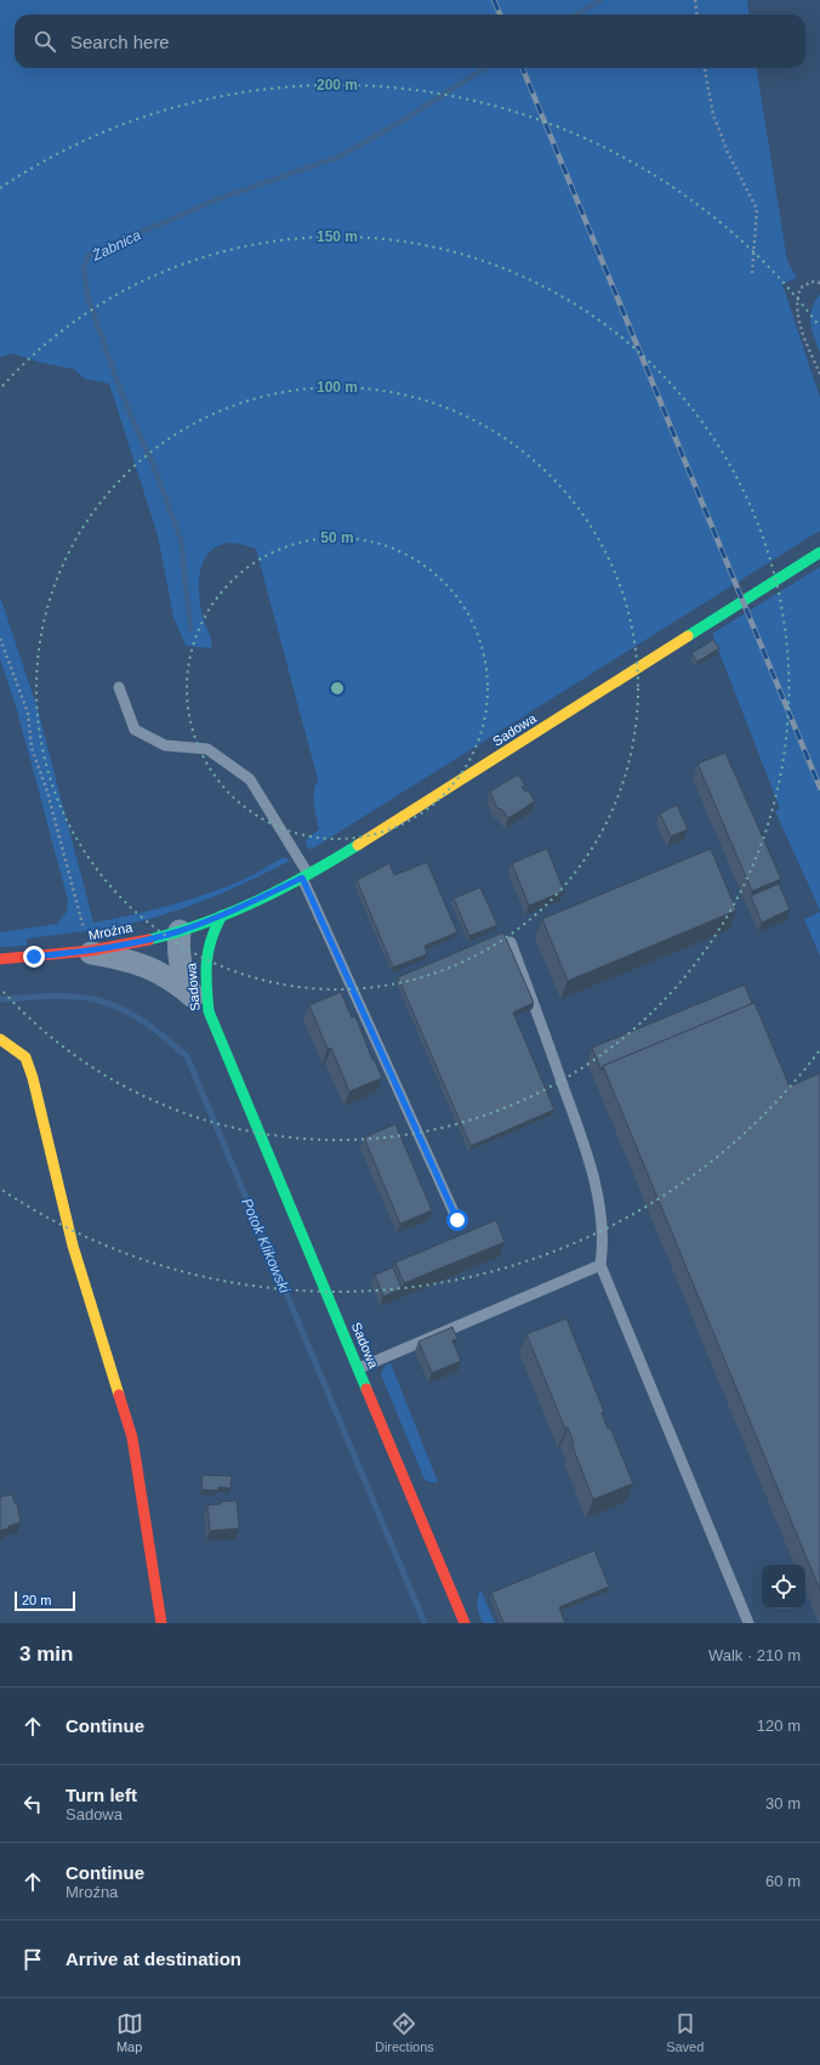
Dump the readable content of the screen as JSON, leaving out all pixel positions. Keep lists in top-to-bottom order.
{
  "streets": {
    "street": ["Sadowa", "Mroźna"]
  },
  "crossings": [
    ["Sadowa", "Mroźna"]
  ],
  "water": ["Żabnica", "Potok Klikowski"],
  "scale_bar": "20 m",
  "page": {
    "search": "Search here",
    "scale": "20 m",
    "heading": ["3 min", "Walk · 210 m"],
    "list": [
      ["Continue", "120 m"],
      ["Turn left", "Sadowa", "30 m"],
      ["Continue", "Mroźna", "60 m"],
      "Arrive at destination"
    ],
    "nav": ["Map", "Directions", "Saved"]
  },
  "rings": [
    "200 m",
    "150 m",
    "100 m",
    "50 m"
  ]
}
